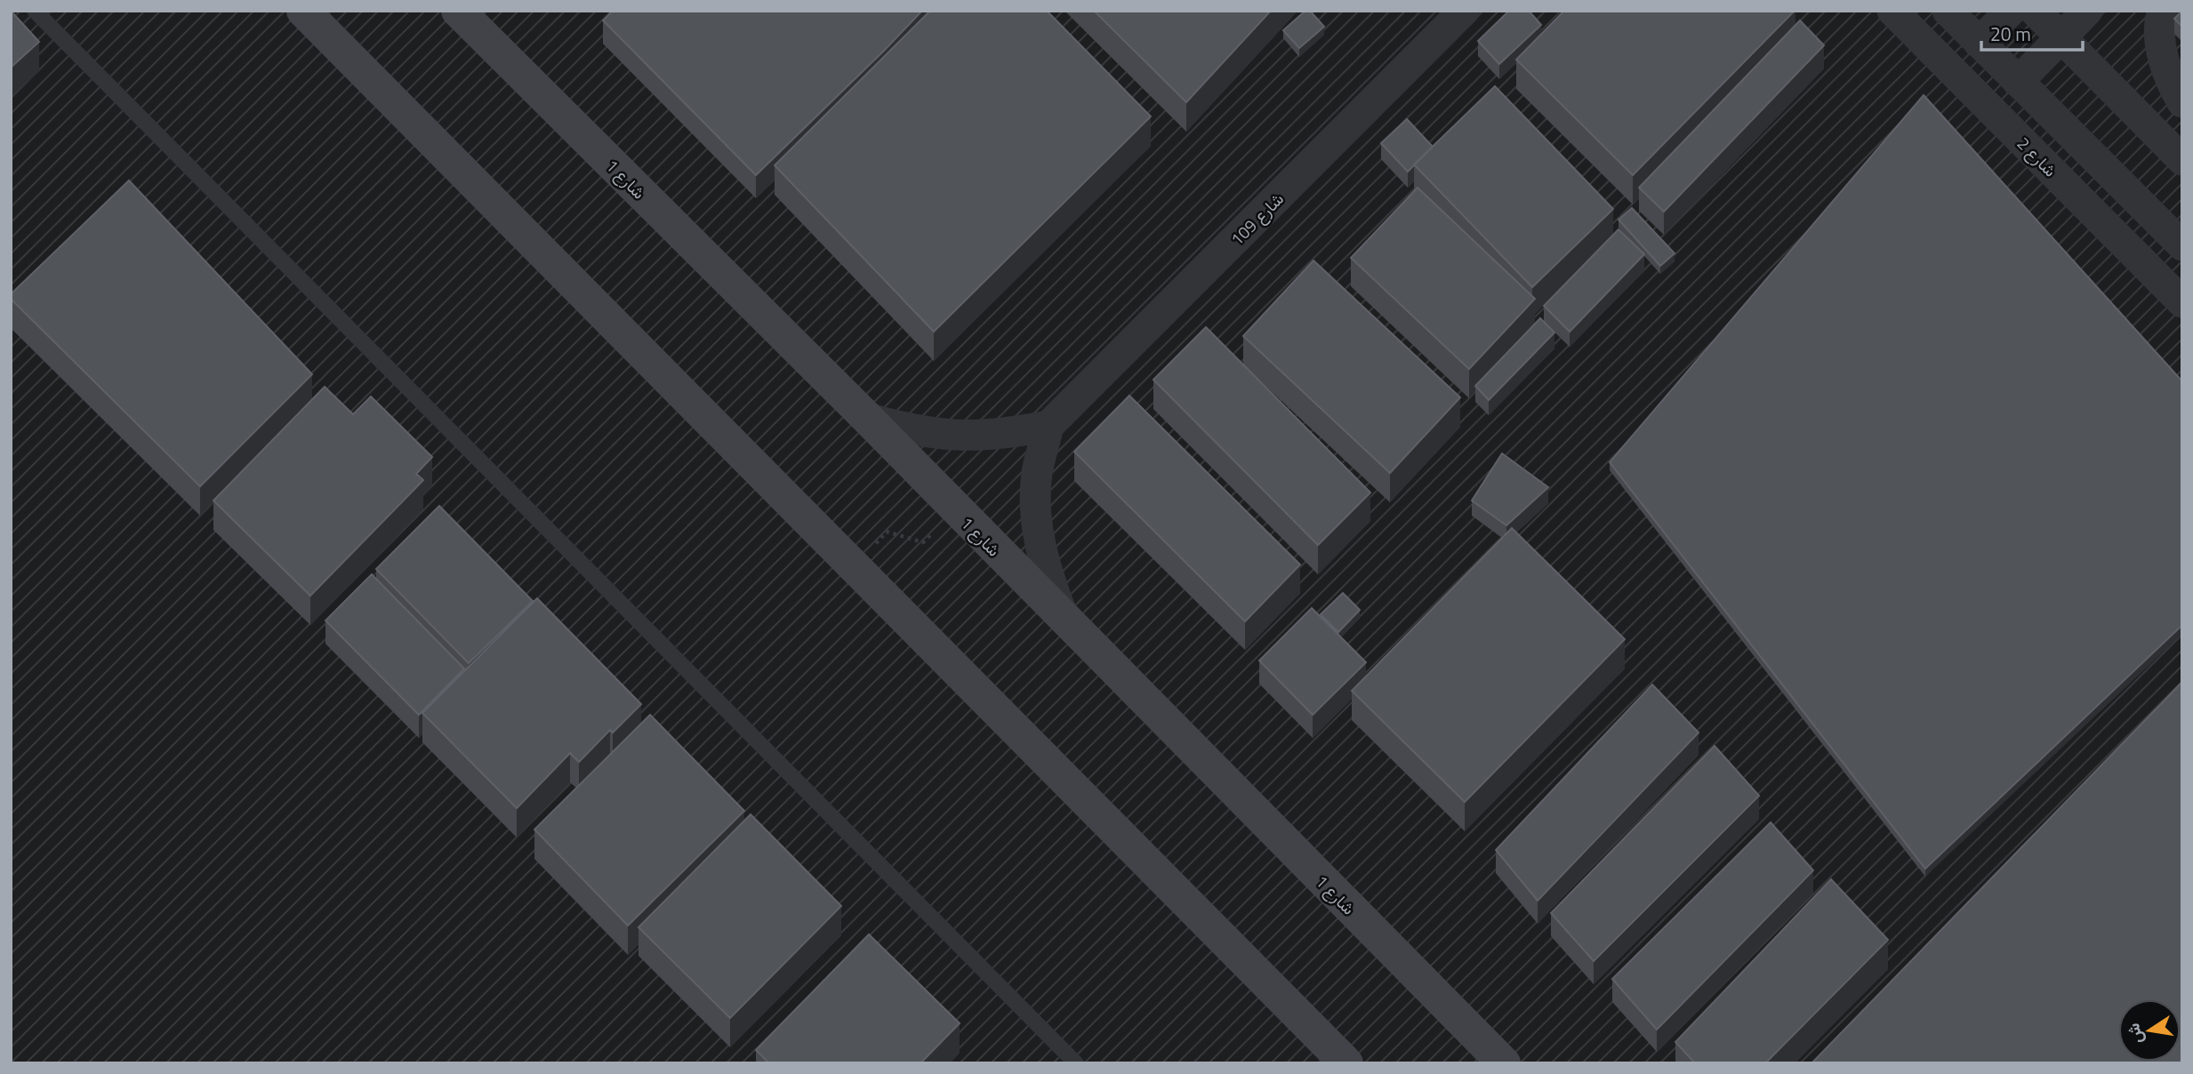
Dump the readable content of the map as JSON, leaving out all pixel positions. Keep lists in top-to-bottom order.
{
  "streets": {
    "street": ["شارع 2", "شارع 1", "شارع 109"]
  },
  "scale_bar": "20 m",
  "north": "left"
}
